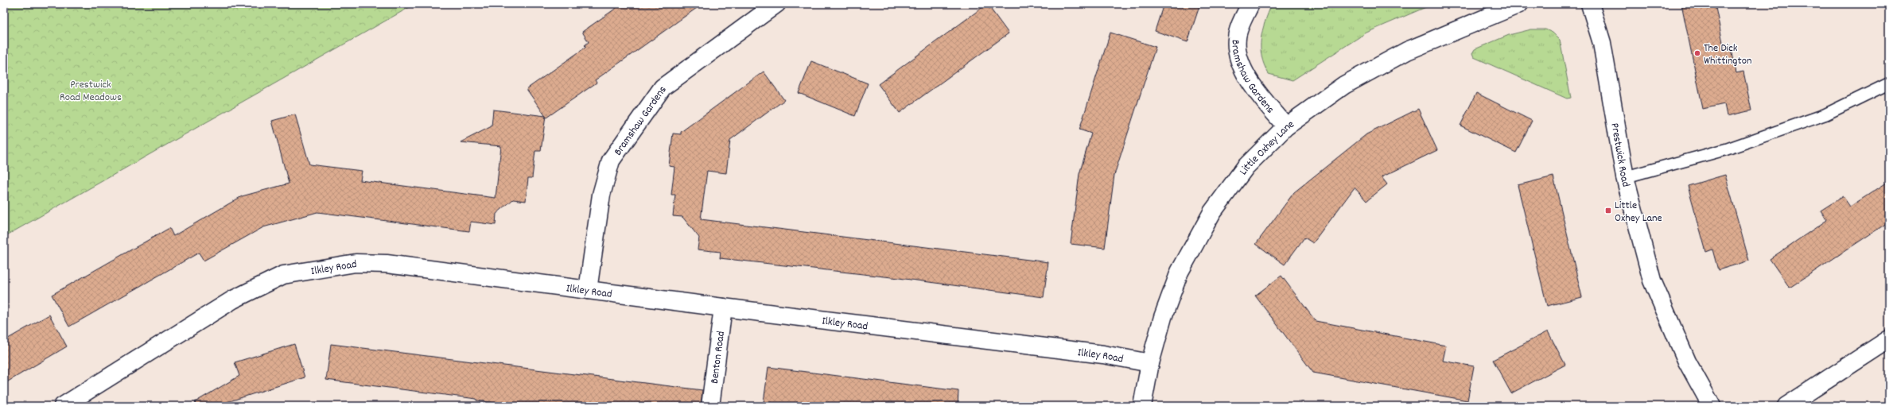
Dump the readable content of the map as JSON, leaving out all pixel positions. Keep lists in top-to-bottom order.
{
  "streets": {
    "street": [
      "Bramshaw Gardens",
      "Little Oxhey Lane",
      "Prestwick Road",
      "Ilkley Road",
      "Benton Road"
    ]
  },
  "crossings": [
    ["Bramshaw Gardens", "Little Oxhey Lane"],
    ["Bramshaw Gardens", "Ilkley Road"],
    ["Little Oxhey Lane", "Ilkley Road"],
    ["Ilkley Road", "Benton Road"]
  ],
  "parks": ["Prestwick Road Meadows"],
  "places": {
    "other": ["The Dick Whittington"],
    "transit": ["Little Oxhey Lane"]
  }
}
